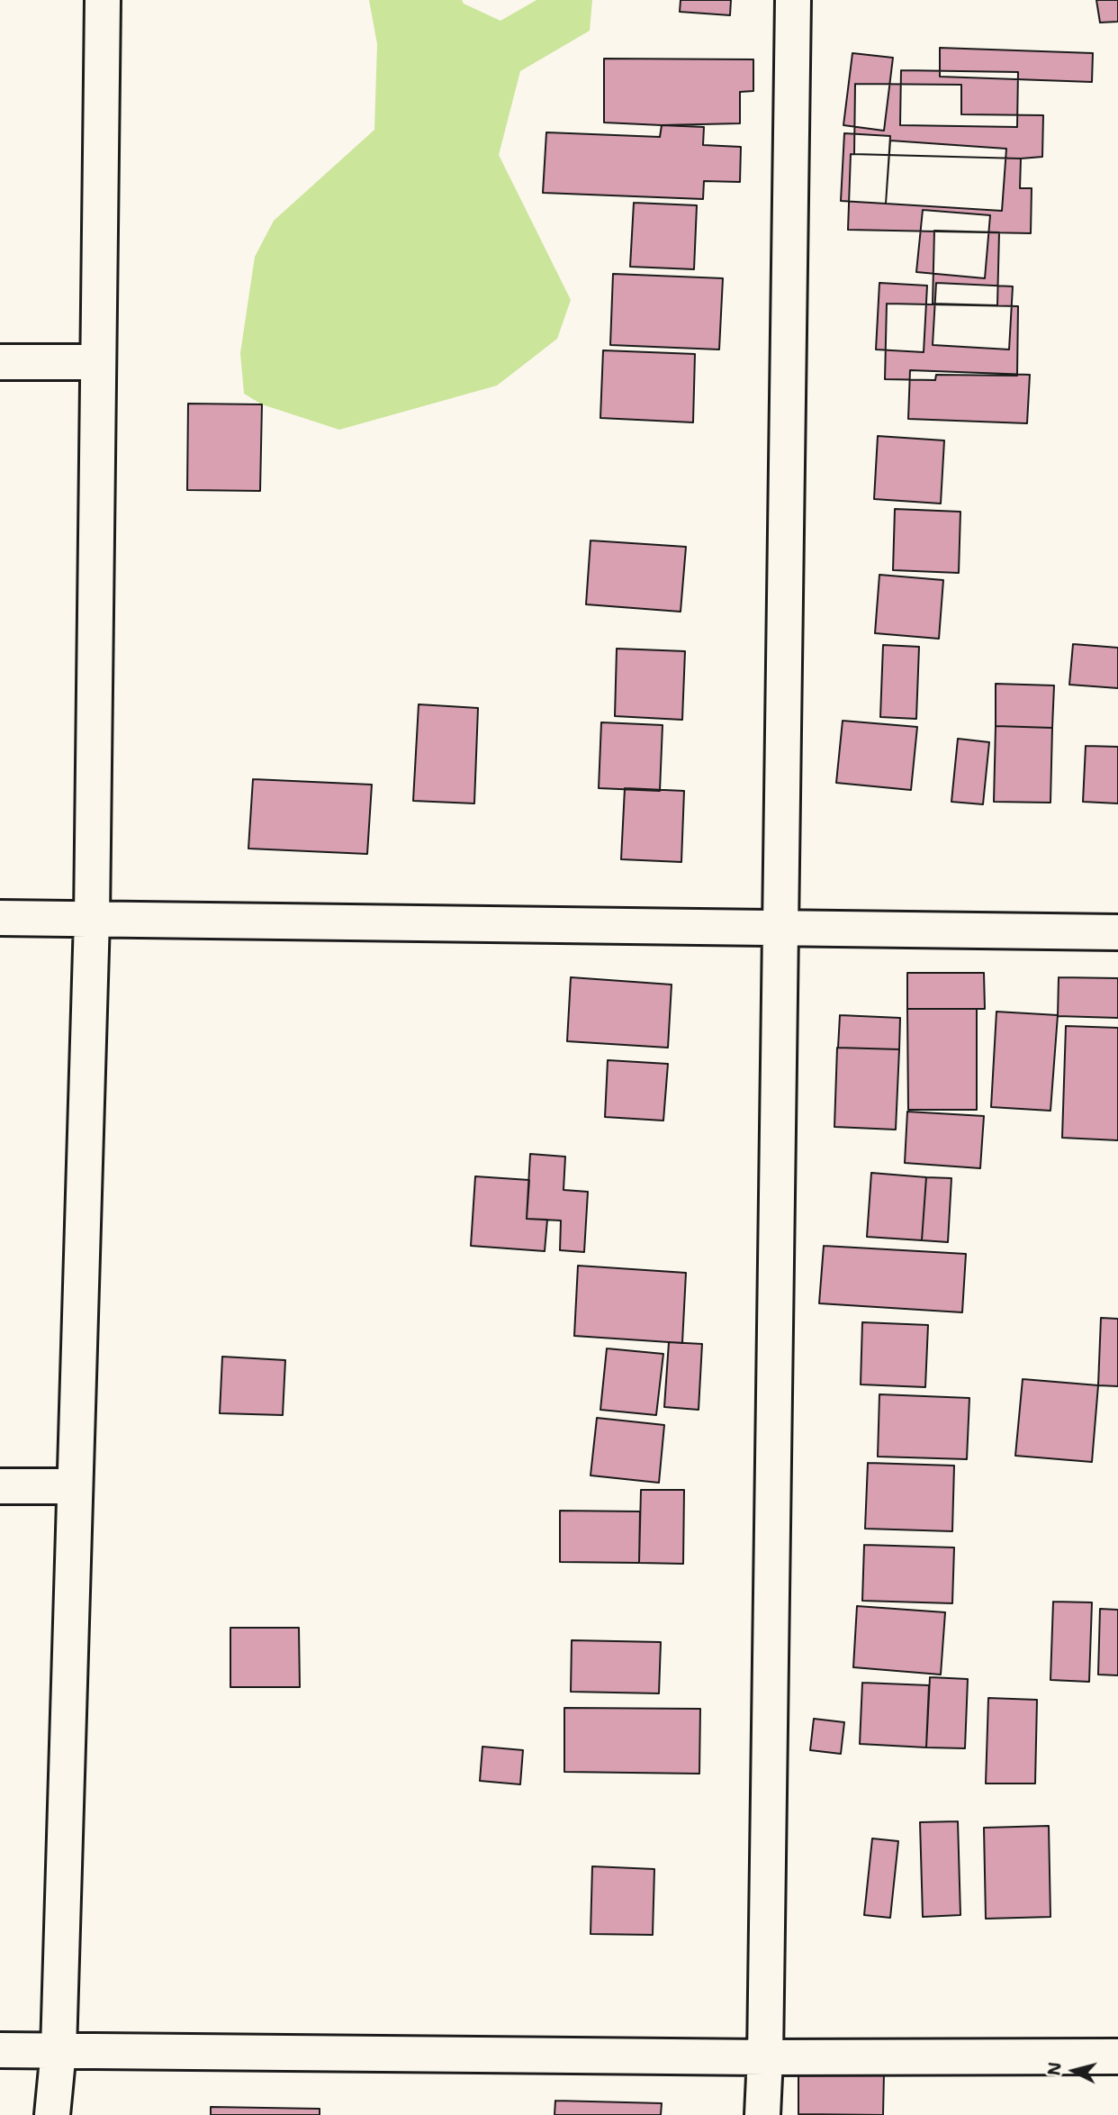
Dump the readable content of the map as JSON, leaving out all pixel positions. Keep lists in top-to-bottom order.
{
  "north": "left"
}
